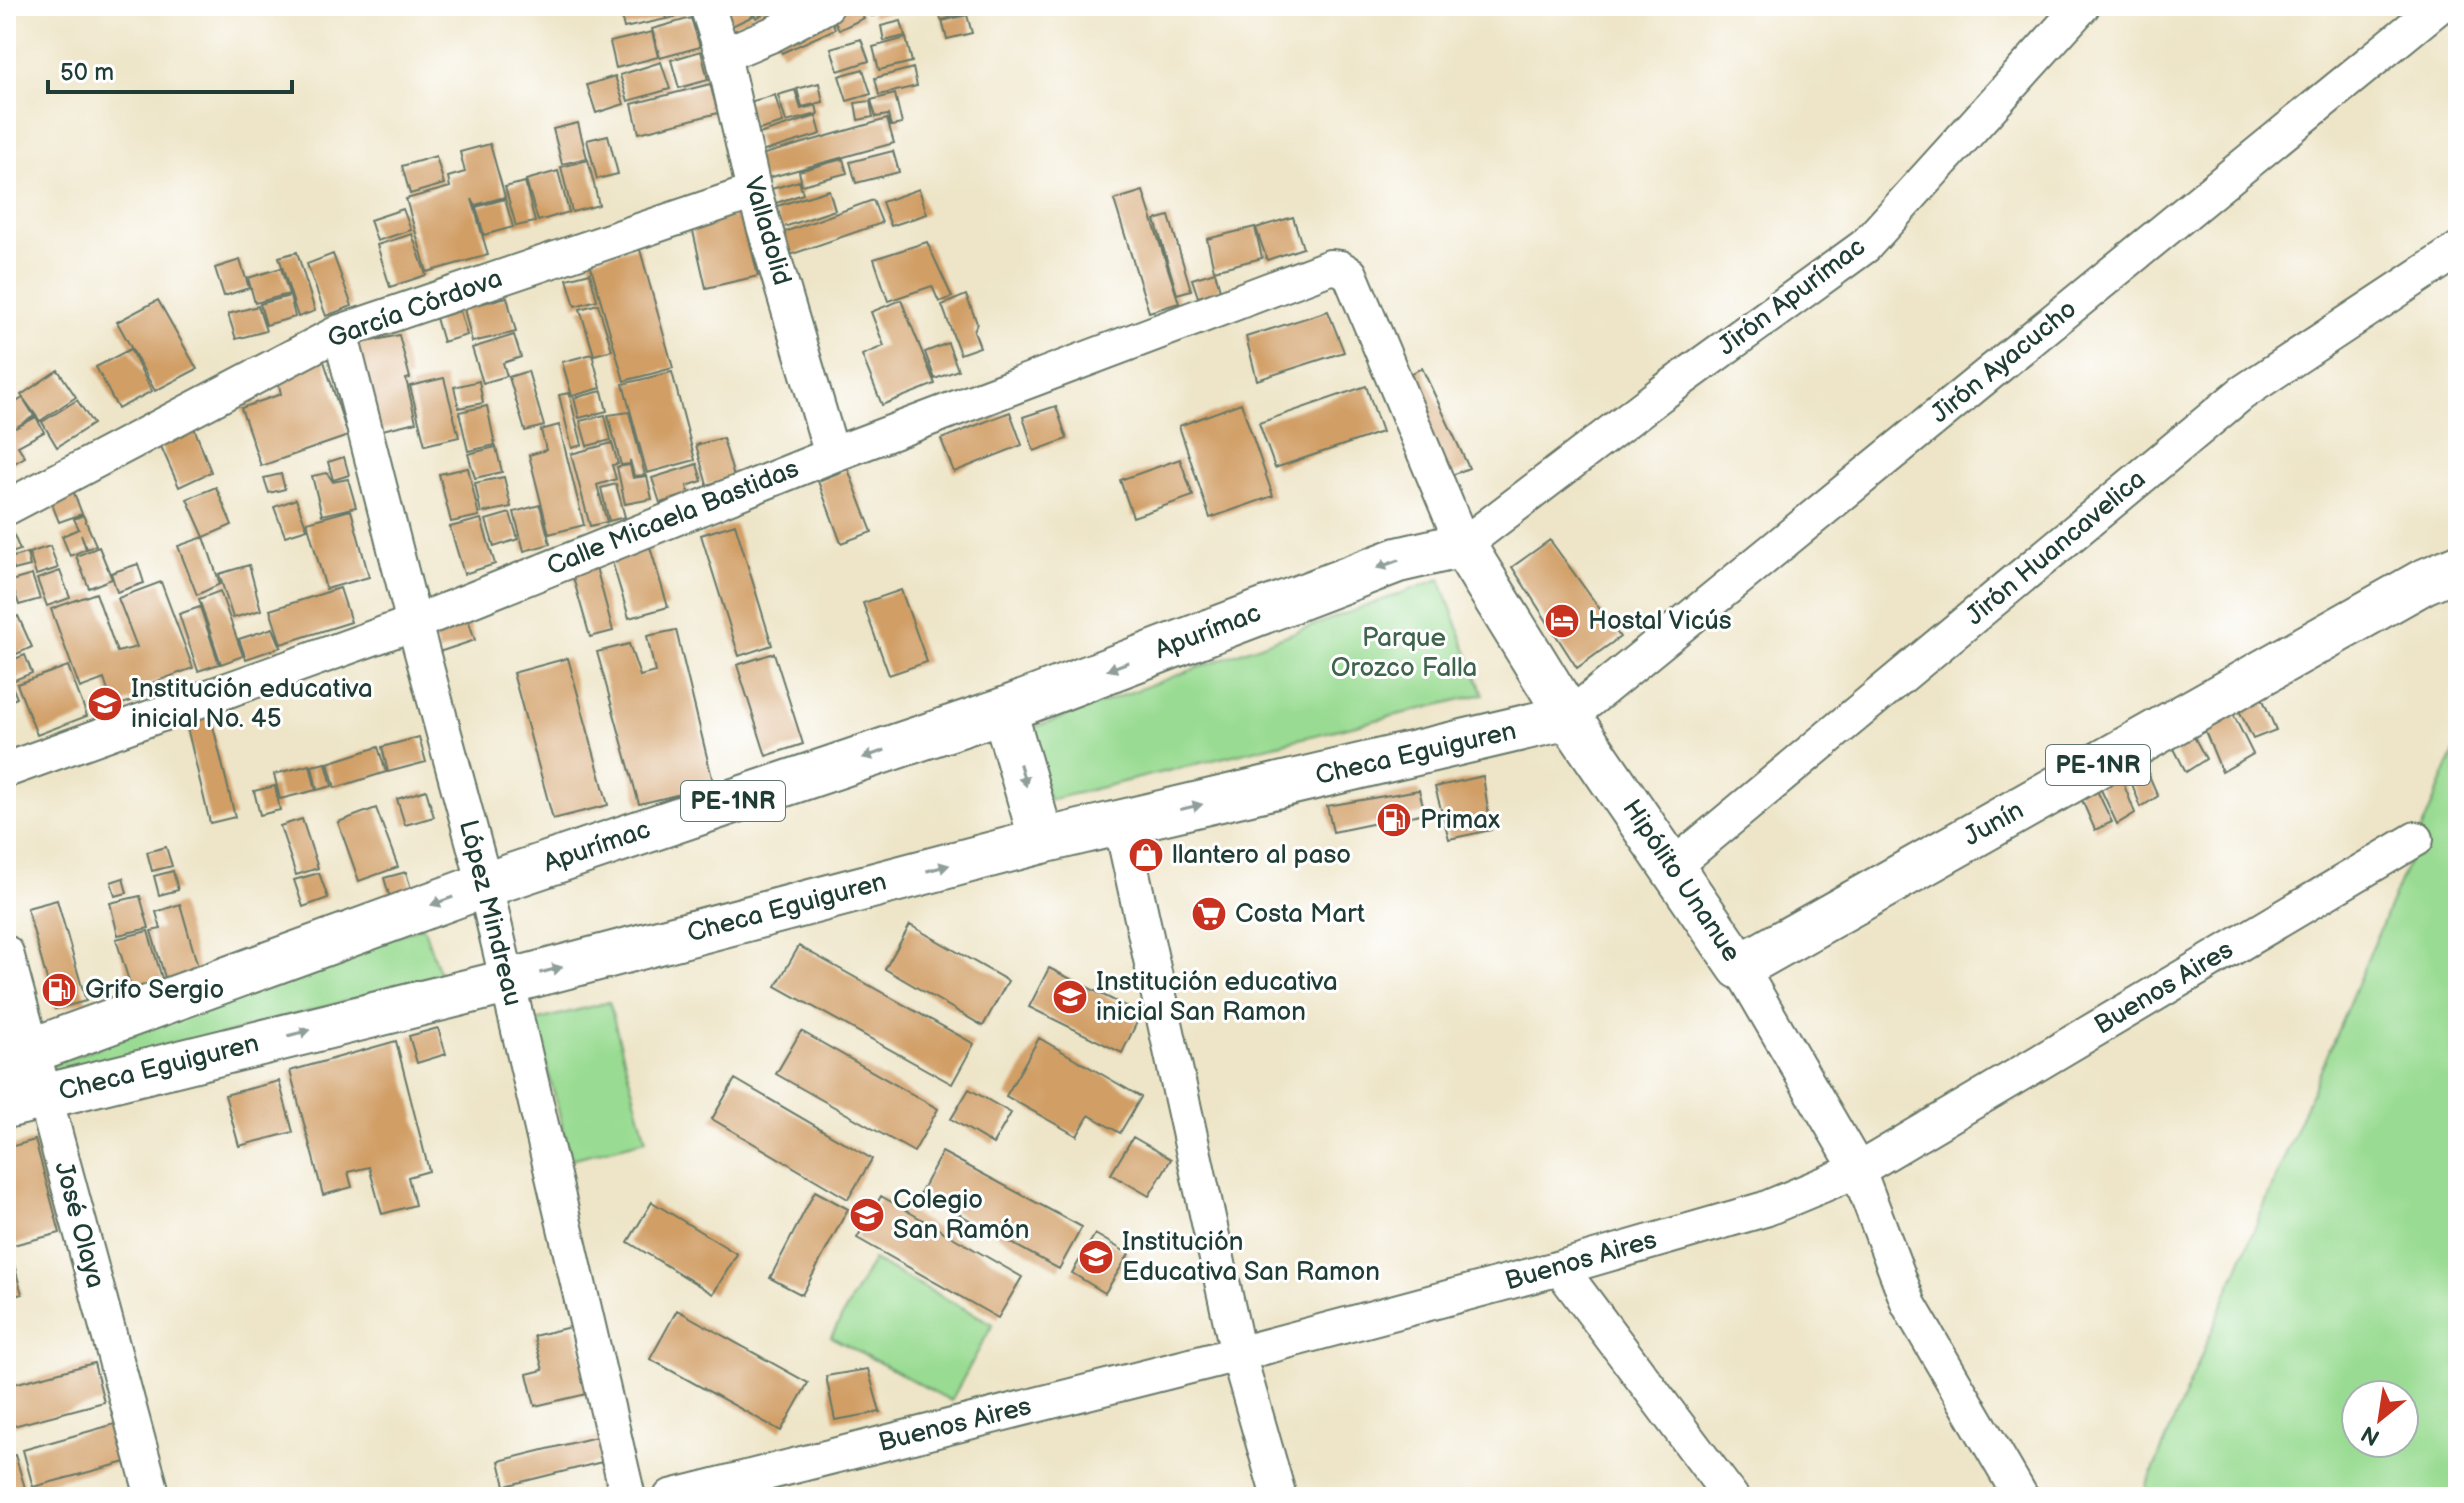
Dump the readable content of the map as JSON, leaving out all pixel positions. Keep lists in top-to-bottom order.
{
  "streets": {
    "main road": [
      "Apurímac",
      "Checa Eguiguren",
      "PE-1NR",
      "Junín",
      "Hipólito Unanue"
    ],
    "street": [
      "Valladolid",
      "Jirón Apurímac",
      "García Córdova",
      "Jirón Ayacucho",
      "Calle Micaela Bastidas",
      "Jirón Huancavelica",
      "López Mindreau",
      "Buenos Aires",
      "José Olaya"
    ]
  },
  "crossings": [
    ["Valladolid", "García Córdova"],
    ["Valladolid", "Calle Micaela Bastidas"],
    ["Jirón Apurímac", "Apurímac"],
    ["Jirón Apurímac", "Hipólito Unanue"],
    ["García Córdova", "López Mindreau"],
    ["Jirón Ayacucho", "Checa Eguiguren"],
    ["Jirón Ayacucho", "Hipólito Unanue"],
    ["Calle Micaela Bastidas", "Hipólito Unanue"],
    ["Calle Micaela Bastidas", "López Mindreau"],
    ["Jirón Huancavelica", "Hipólito Unanue"],
    ["Apurímac", "Hipólito Unanue"],
    ["Apurímac", "López Mindreau"],
    ["Apurímac", "José Olaya"],
    ["Checa Eguiguren", "Hipólito Unanue"],
    ["Checa Eguiguren", "López Mindreau"],
    ["Checa Eguiguren", "José Olaya"],
    ["Junín", "Hipólito Unanue"],
    ["Hipólito Unanue", "Buenos Aires"]
  ],
  "one_way": ["Apurímac", "Checa Eguiguren"],
  "parks": ["Parque Orozco Falla"],
  "places": {
    "hotel": ["Hostal Vicús"],
    "school or university": [
      "Institución educativa inicial No. 45",
      "Institución educativa inicial San Ramon",
      "Colegio San Ramón",
      "Institución Educativa San Ramon"
    ],
    "fuel station": ["Primax", "Grifo Sergio"],
    "shop": ["llantero al paso"],
    "supermarket": ["Costa Mart"]
  },
  "scale_bar": "50 m",
  "north": "bottom left"
}
